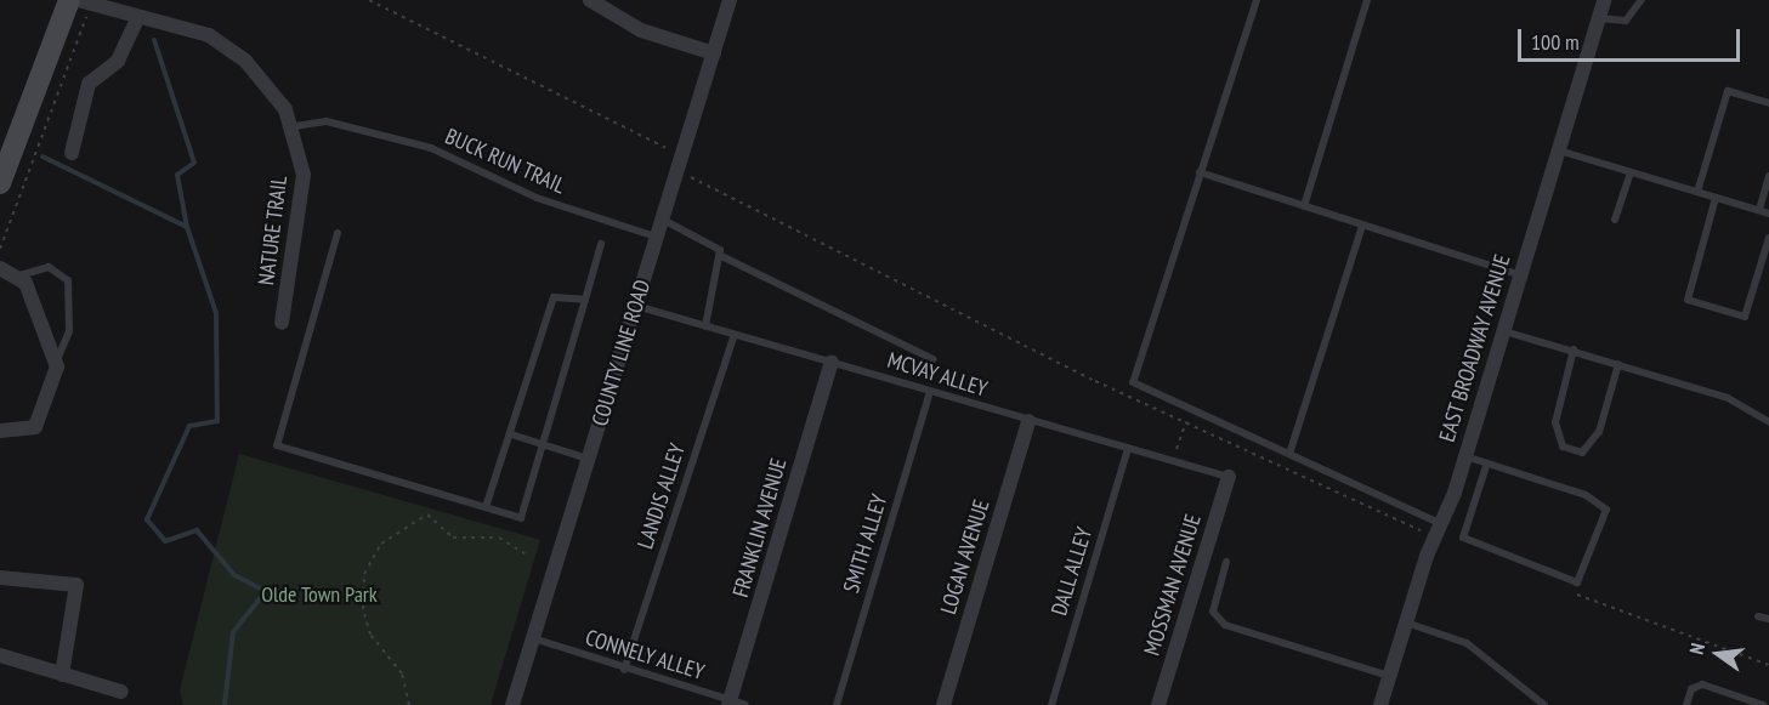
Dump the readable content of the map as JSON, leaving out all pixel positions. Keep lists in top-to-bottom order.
{
  "streets": {
    "street": [
      "NATURE TRAIL",
      "EAST BROADWAY AVENUE",
      "COUNTY LINE ROAD",
      "FRANKLIN AVENUE",
      "LOGAN AVENUE",
      "MOSSMAN AVENUE"
    ],
    "lane": [
      "BUCK RUN TRAIL",
      "MCVAY ALLEY",
      "LANDIS ALLEY",
      "SMITH ALLEY",
      "DALL ALLEY",
      "CONNELY ALLEY"
    ]
  },
  "crossings": [
    ["BUCK RUN TRAIL", "NATURE TRAIL"],
    ["BUCK RUN TRAIL", "COUNTY LINE ROAD"],
    ["COUNTY LINE ROAD", "MCVAY ALLEY"],
    ["COUNTY LINE ROAD", "CONNELY ALLEY"],
    ["MCVAY ALLEY", "LANDIS ALLEY"],
    ["MCVAY ALLEY", "FRANKLIN AVENUE"],
    ["MCVAY ALLEY", "SMITH ALLEY"],
    ["MCVAY ALLEY", "LOGAN AVENUE"],
    ["MCVAY ALLEY", "DALL ALLEY"],
    ["MCVAY ALLEY", "MOSSMAN AVENUE"],
    ["LANDIS ALLEY", "CONNELY ALLEY"],
    ["FRANKLIN AVENUE", "CONNELY ALLEY"]
  ],
  "parks": ["Olde Town Park"],
  "scale_bar": "100 m",
  "north": "left"
}
